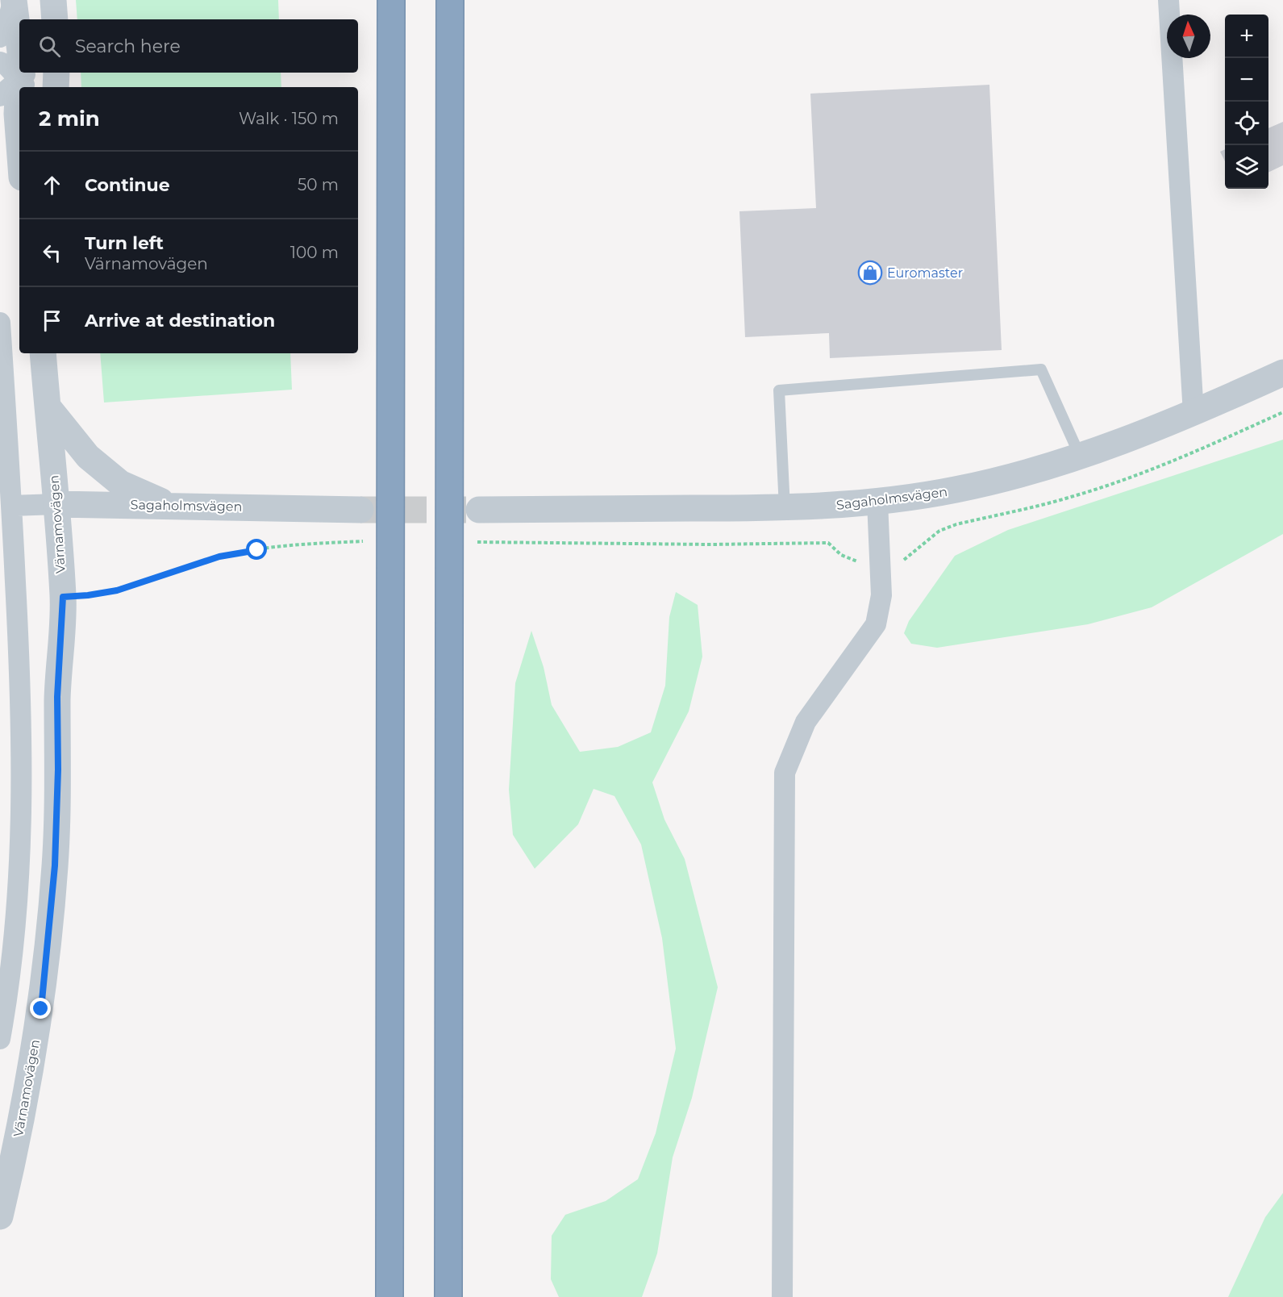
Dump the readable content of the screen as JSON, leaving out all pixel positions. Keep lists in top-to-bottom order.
{
  "streets": {
    "street": ["Sagaholmsvägen", "Värnamovägen"]
  },
  "crossings": [
    ["Sagaholmsvägen", "Värnamovägen"]
  ],
  "places": {
    "shop": ["Euromaster"]
  },
  "north": "top",
  "page": {
    "map_buttons": ["+", "−"],
    "search": "Search here",
    "heading": ["2 min", "Walk · 150 m"],
    "list": [
      ["Continue", "50 m"],
      ["Turn left", "Värnamovägen", "100 m"],
      "Arrive at destination"
    ]
  }
}
